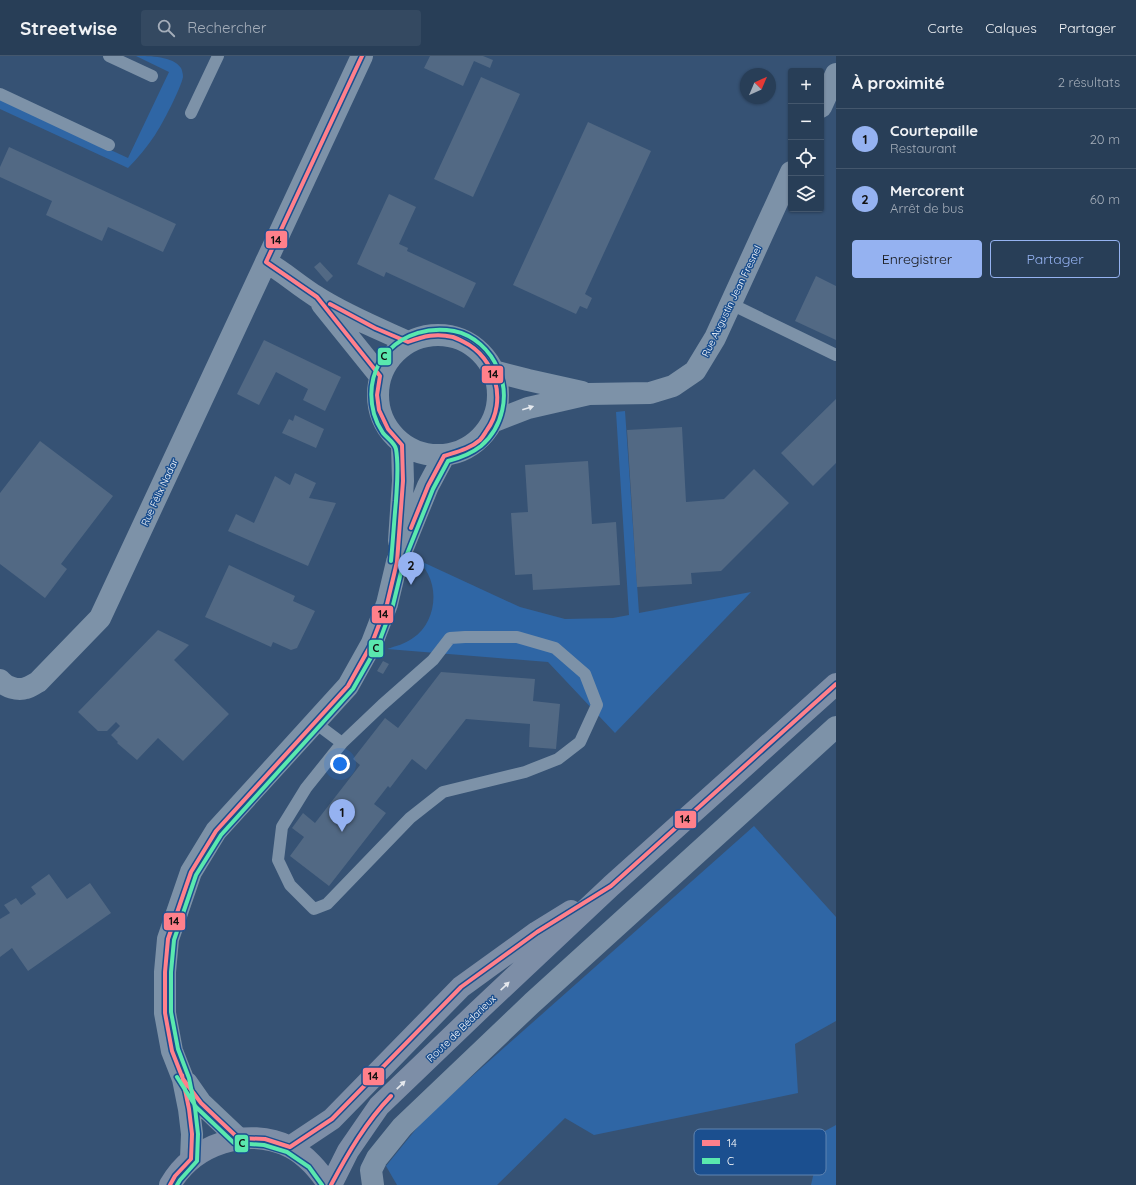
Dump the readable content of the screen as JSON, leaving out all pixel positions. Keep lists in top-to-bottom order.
{
  "streets": {
    "main road": ["Route de Bédarieux"],
    "street": ["Rue Augustin Jean Fresnel", "Rue Félix Nadar"]
  },
  "lines": ["transit line 14", "transit line C"],
  "legend": ["14", "C"],
  "north": "top right",
  "page": {
    "header": "Streetwise",
    "search": "Rechercher",
    "nav": ["Carte", "Calques", "Partager"],
    "heading": ["À proximité", "2 résultats"],
    "map_buttons": ["+", "−"],
    "list": [
      {
        "mark": "1",
        "name": "Courtepaille",
        "note": "Restaurant",
        "value": "20 m"
      },
      {
        "mark": "2",
        "name": "Mercorent",
        "note": "Arrêt de bus",
        "value": "60 m"
      }
    ],
    "buttons": ["Enregistrer", "Partager"],
    "pins": ["2", "1"]
  }
}
